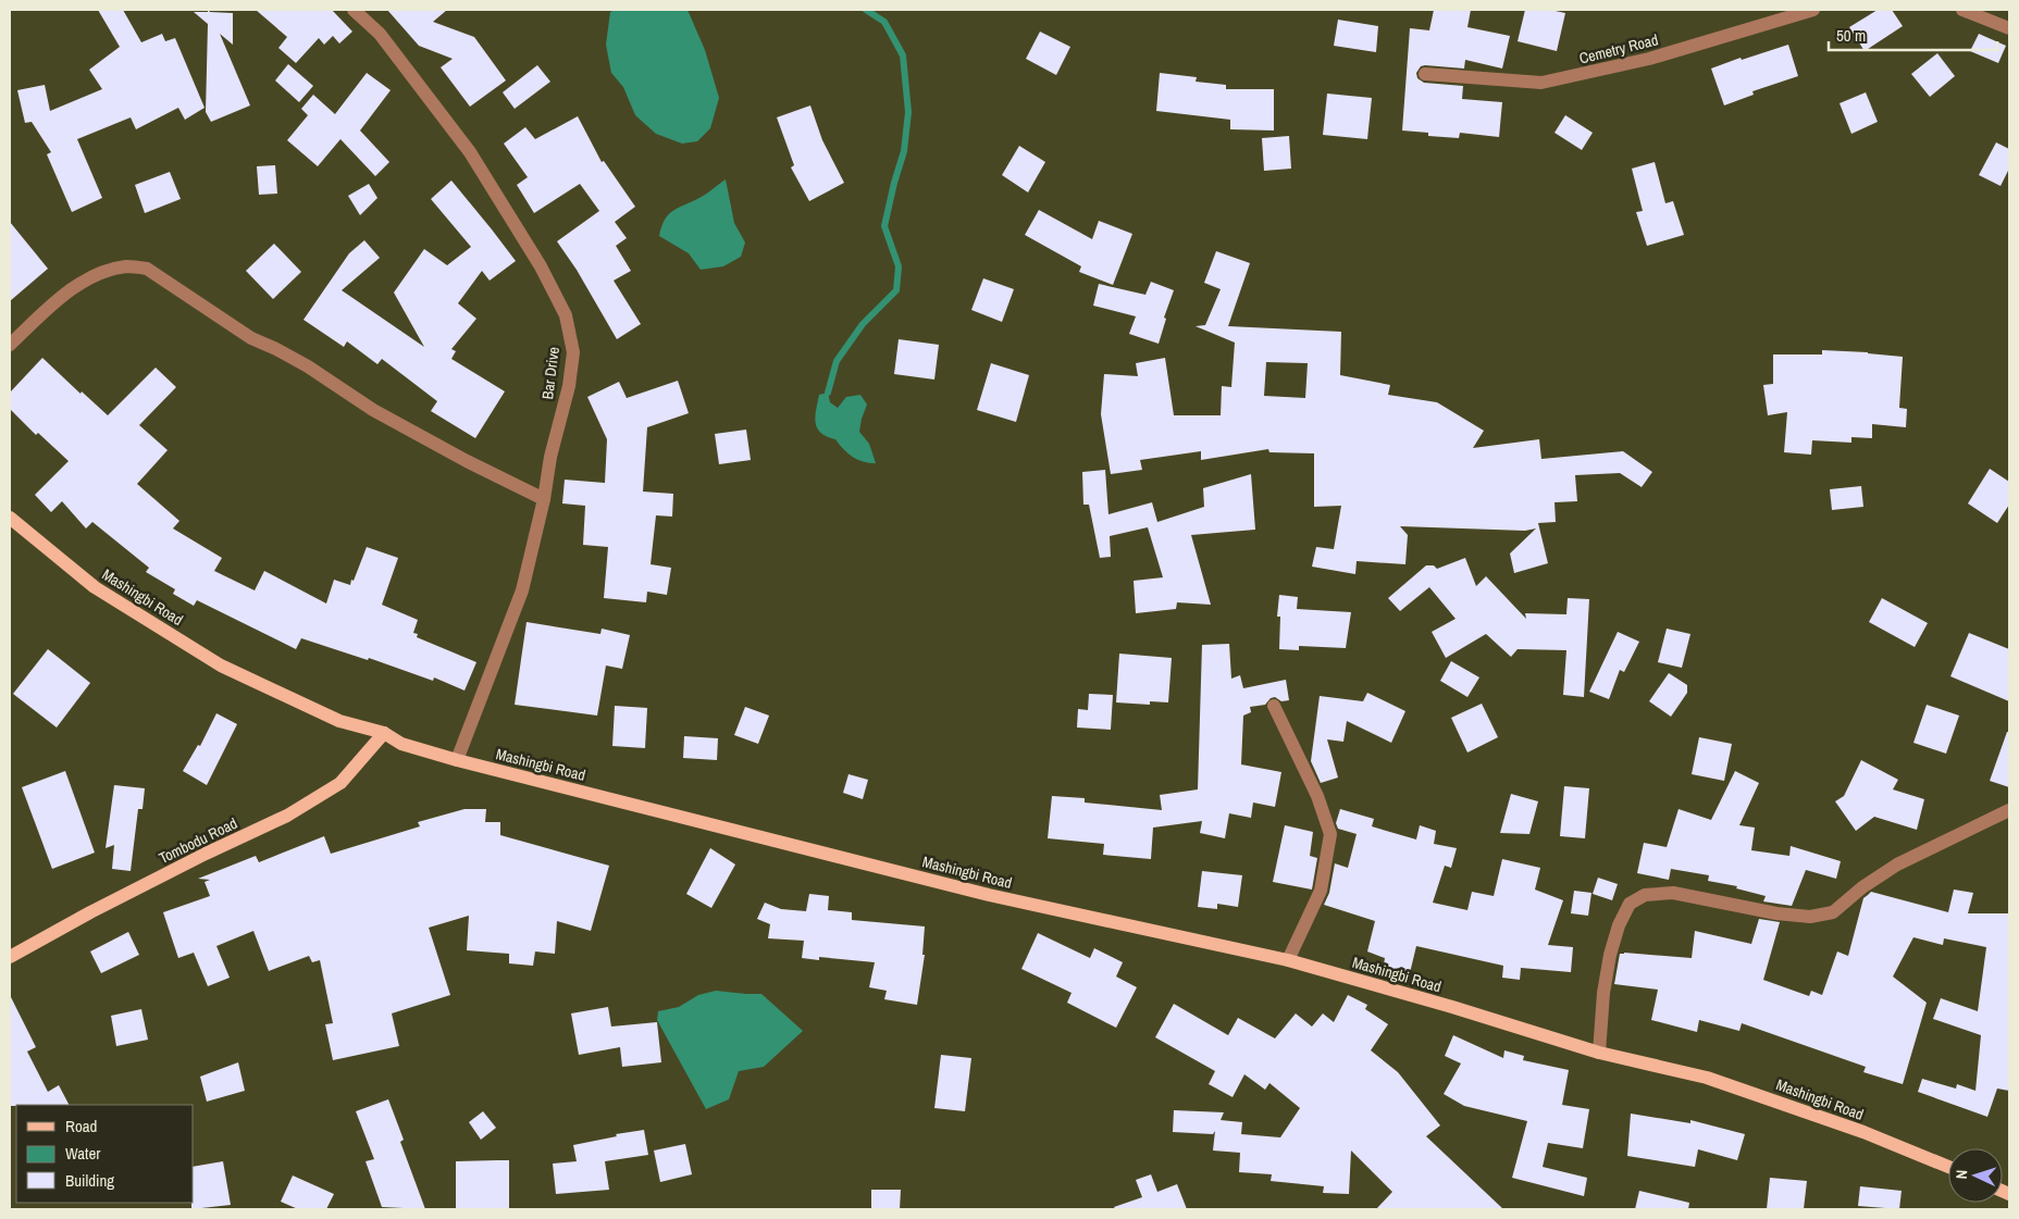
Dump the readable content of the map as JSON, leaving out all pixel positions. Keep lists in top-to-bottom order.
{
  "streets": {
    "main road": ["Mashingbi Road", "Tombodu Road"],
    "street": ["Cemetry Road", "Bar Drive"]
  },
  "crossings": [
    ["Bar Drive", "Mashingbi Road"],
    ["Mashingbi Road", "Tombodu Road"]
  ],
  "legend": ["Road", "Water", "Building"],
  "scale_bar": "50 m",
  "north": "left"
}
